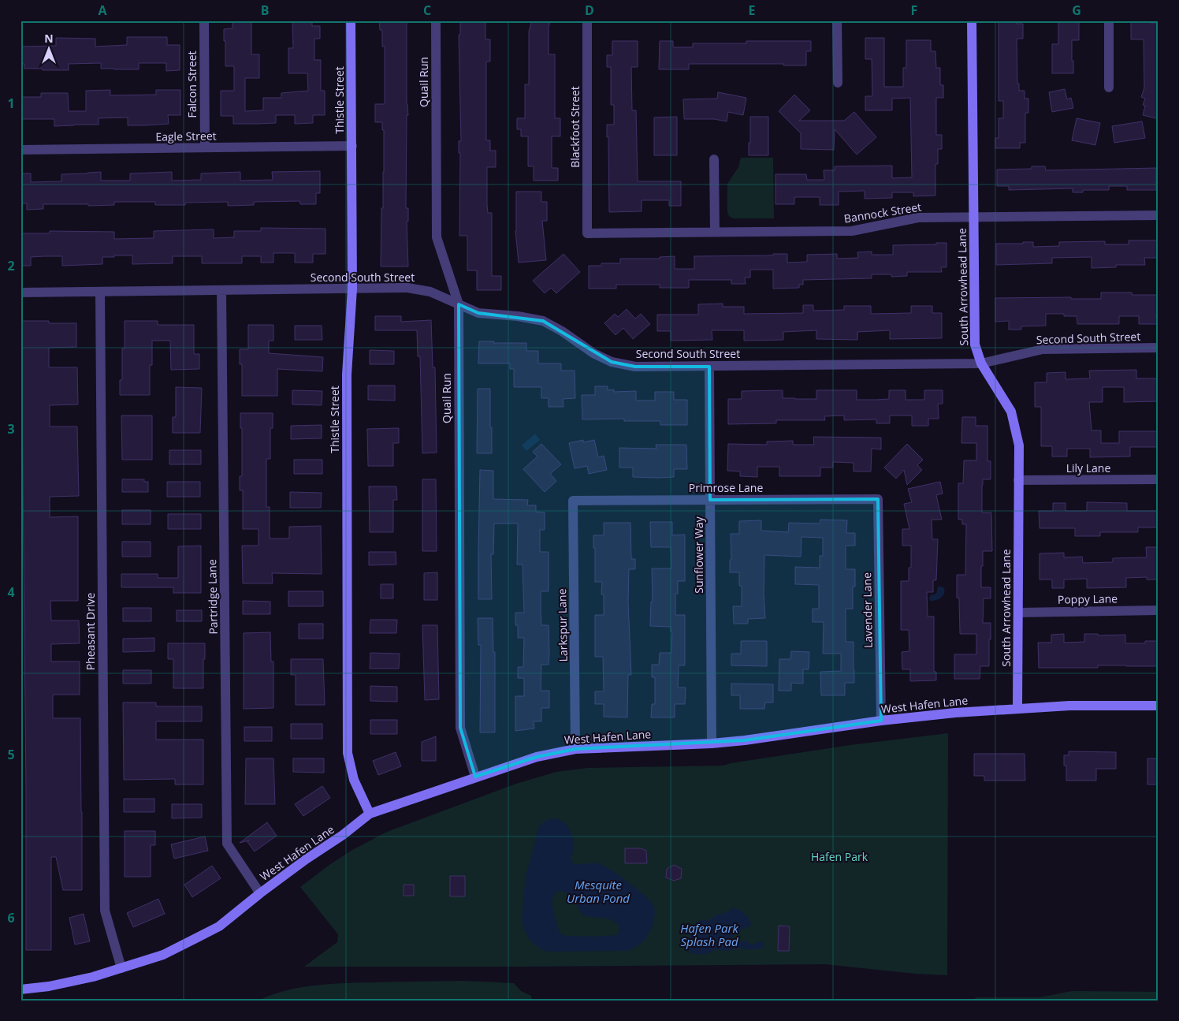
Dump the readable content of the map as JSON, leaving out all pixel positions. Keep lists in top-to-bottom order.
{
  "streets": {
    "street": [
      "Quail Run",
      "Falcon Street",
      "Thistle Street",
      "Blackfoot Street",
      "Eagle Street",
      "Bannock Street",
      "Second South Street",
      "South Arrowhead Lane",
      "Lily Lane",
      "Primrose Lane",
      "Sunflower Way",
      "Partridge Lane",
      "Poppy Lane",
      "Lavender Lane",
      "Larkspur Lane",
      "Pheasant Drive",
      "West Hafen Lane"
    ]
  },
  "crossings": [
    ["Quail Run", "Second South Street"],
    ["Quail Run", "West Hafen Lane"],
    ["Falcon Street", "Eagle Street"],
    ["Thistle Street", "Eagle Street"],
    ["Thistle Street", "Second South Street"],
    ["Thistle Street", "West Hafen Lane"],
    ["Blackfoot Street", "Bannock Street"],
    ["Bannock Street", "South Arrowhead Lane"],
    ["Second South Street", "South Arrowhead Lane"],
    ["Second South Street", "Sunflower Way"],
    ["Second South Street", "Partridge Lane"],
    ["Second South Street", "Pheasant Drive"],
    ["South Arrowhead Lane", "Lily Lane"],
    ["South Arrowhead Lane", "Poppy Lane"],
    ["South Arrowhead Lane", "West Hafen Lane"],
    ["Primrose Lane", "Sunflower Way"],
    ["Primrose Lane", "Lavender Lane"],
    ["Primrose Lane", "Larkspur Lane"],
    ["Sunflower Way", "West Hafen Lane"],
    ["Partridge Lane", "West Hafen Lane"],
    ["Lavender Lane", "West Hafen Lane"],
    ["Larkspur Lane", "West Hafen Lane"],
    ["Pheasant Drive", "West Hafen Lane"]
  ],
  "water": ["Mesquite Urban Pond", "Hafen Park Splash Pad"],
  "parks": ["Hafen Park"],
  "north": "top",
  "grid": {
    "columns": [
      "A",
      "B",
      "C",
      "D",
      "E",
      "F",
      "G"
    ],
    "rows": [
      "1",
      "2",
      "3",
      "4",
      "5",
      "6"
    ]
  }
}
